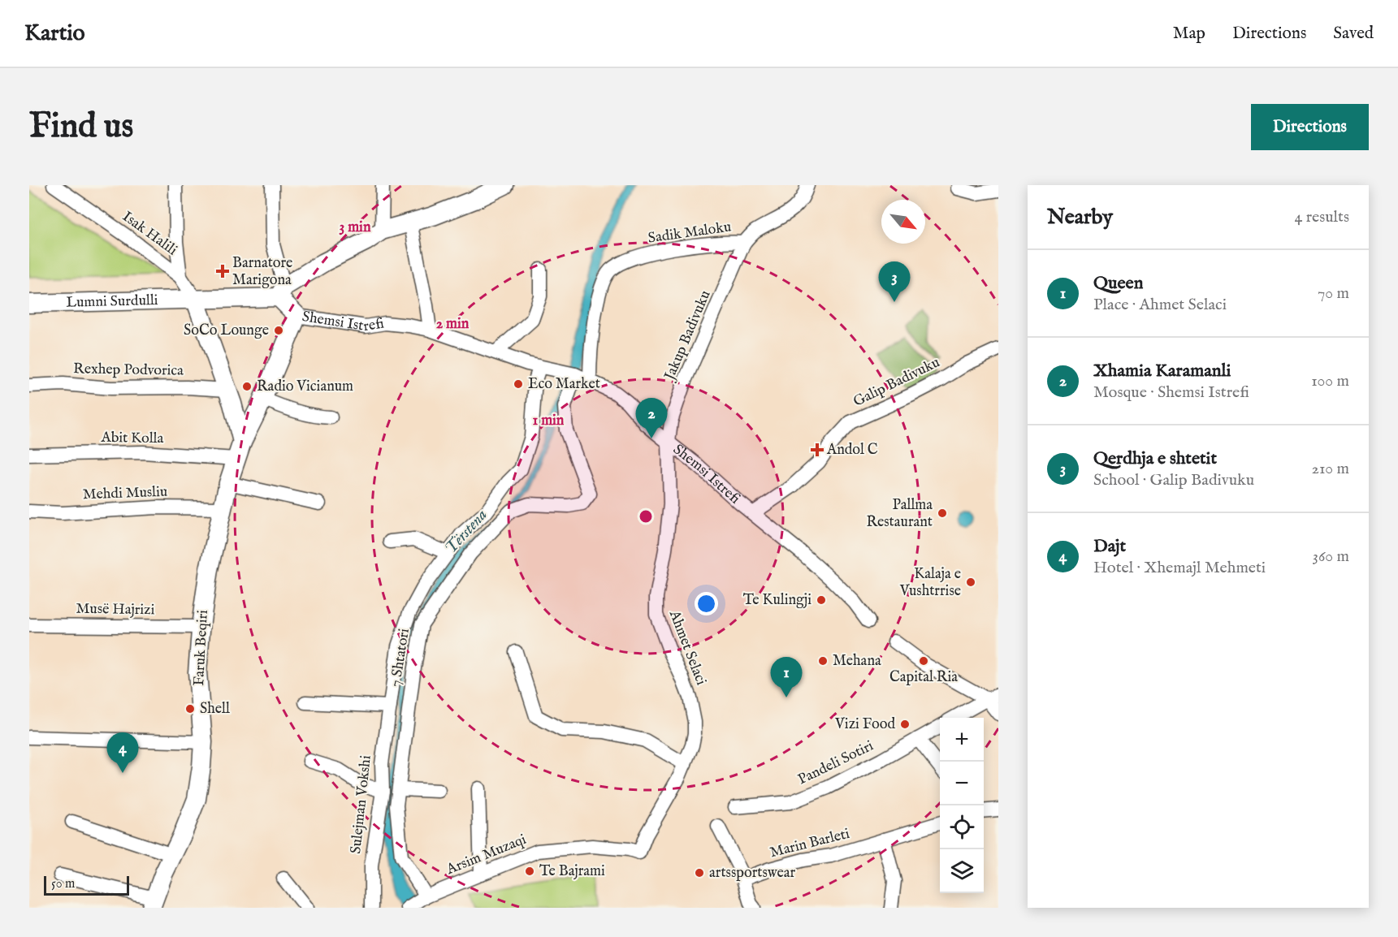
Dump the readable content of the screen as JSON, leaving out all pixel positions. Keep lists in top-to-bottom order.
{
  "streets": {
    "street": [
      "Sadik Maloku",
      "Isak Halili",
      "Lumni Surdulli",
      "Shemsi Istrefi",
      "Jakup Badivuku",
      "Rexhep Podvorica",
      "Galip Badivuku",
      "Abit Kolla",
      "Mehdi Musliu",
      "Musë Hajrizi",
      "Faruk Beqiri",
      "Ahmet Selaci",
      "7 Shtatori",
      "Pandeli Sotiri",
      "Sulejman Vokshi",
      "Marin Barleti",
      "Arsim Muzaqi"
    ]
  },
  "crossings": [
    ["Sadik Maloku", "Shemsi Istrefi"],
    ["Sadik Maloku", "Jakup Badivuku"],
    ["Isak Halili", "Lumni Surdulli"],
    ["Shemsi Istrefi", "Jakup Badivuku"],
    ["Shemsi Istrefi", "Galip Badivuku"],
    ["Shemsi Istrefi", "Faruk Beqiri"],
    ["Shemsi Istrefi", "Ahmet Selaci"],
    ["Shemsi Istrefi", "7 Shtatori"],
    ["Shemsi Istrefi", "Sulejman Vokshi"],
    ["Jakup Badivuku", "Ahmet Selaci"],
    ["Abit Kolla", "Faruk Beqiri"],
    ["Mehdi Musliu", "Faruk Beqiri"],
    ["Musë Hajrizi", "Faruk Beqiri"],
    ["Ahmet Selaci", "Arsim Muzaqi"],
    ["7 Shtatori", "Arsim Muzaqi"]
  ],
  "water": ["Tërstena"],
  "places": {
    "health": ["Barnatore Marigona", "Andol C"],
    "other": [
      "SoCo Lounge",
      "Eco Market",
      "Radio Vicianum",
      "Pallma Restaurant",
      "Kalaja e Vushtrrise",
      "Te Kulingji",
      "Mehana",
      "Capital Ria",
      "Shell",
      "Vizi Food",
      "Te Bajrami",
      "artssportswear"
    ]
  },
  "scale_bar": "50 m",
  "north": "bottom right",
  "page": {
    "header": "Kartio",
    "nav": ["Map", "Directions", "Saved"],
    "buttons": "Directions",
    "title": "Find us",
    "heading": ["Nearby", "4 results"],
    "list": [
      {
        "mark": "1",
        "name": "Queen",
        "note": "Place · Ahmet Selaci",
        "value": "70 m"
      },
      {
        "mark": "2",
        "name": "Xhamia Karamanli",
        "note": "Mosque · Shemsi Istrefi",
        "value": "100 m"
      },
      {
        "mark": "3",
        "name": "Qerdhja e shtetit",
        "note": "School · Galip Badivuku",
        "value": "210 m"
      },
      {
        "mark": "4",
        "name": "Dajt",
        "note": "Hotel · Xhemajl Mehmeti",
        "value": "360 m"
      }
    ],
    "pins": [
      "3",
      "2",
      "1",
      "4"
    ],
    "map_buttons": ["+", "−"],
    "scale": "50 m"
  },
  "rings": ["3 min", "2 min", "1 min"]
}
